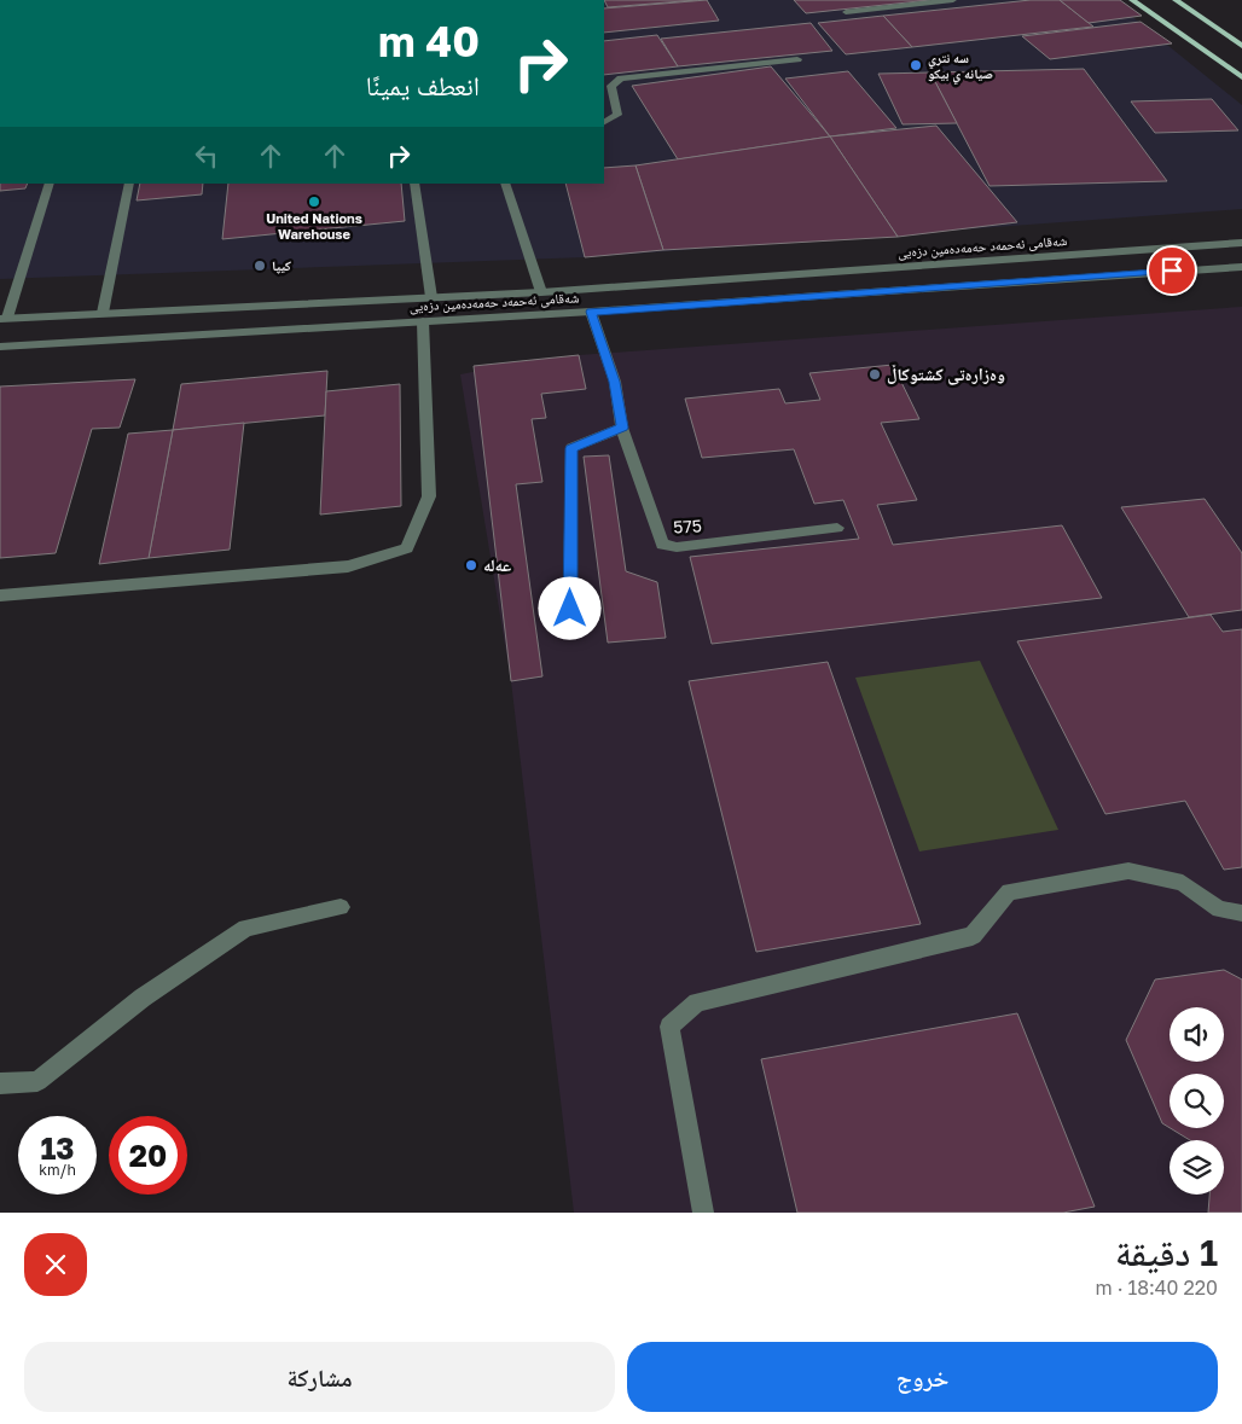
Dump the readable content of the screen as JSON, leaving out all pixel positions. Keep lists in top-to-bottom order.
{
  "streets": {
    "street": ["شەقامی ئەحمەد حەمەدەمین دزەیی", "575"]
  },
  "places": [
    "سه نتري صيانه ي بيكو",
    "United Nations Warehouse",
    "كيپا",
    "وەزارەتی کشتوکاڵ",
    "عەلە"
  ],
  "page": {
    "turn": ["40 m", "انعطف يمينًا"],
    "speed": "13 km/h",
    "limit": "20",
    "heading": ["1 دقيقة", "220 m · 18:40"],
    "buttons": ["خروج", "مشاركة"]
  }
}
